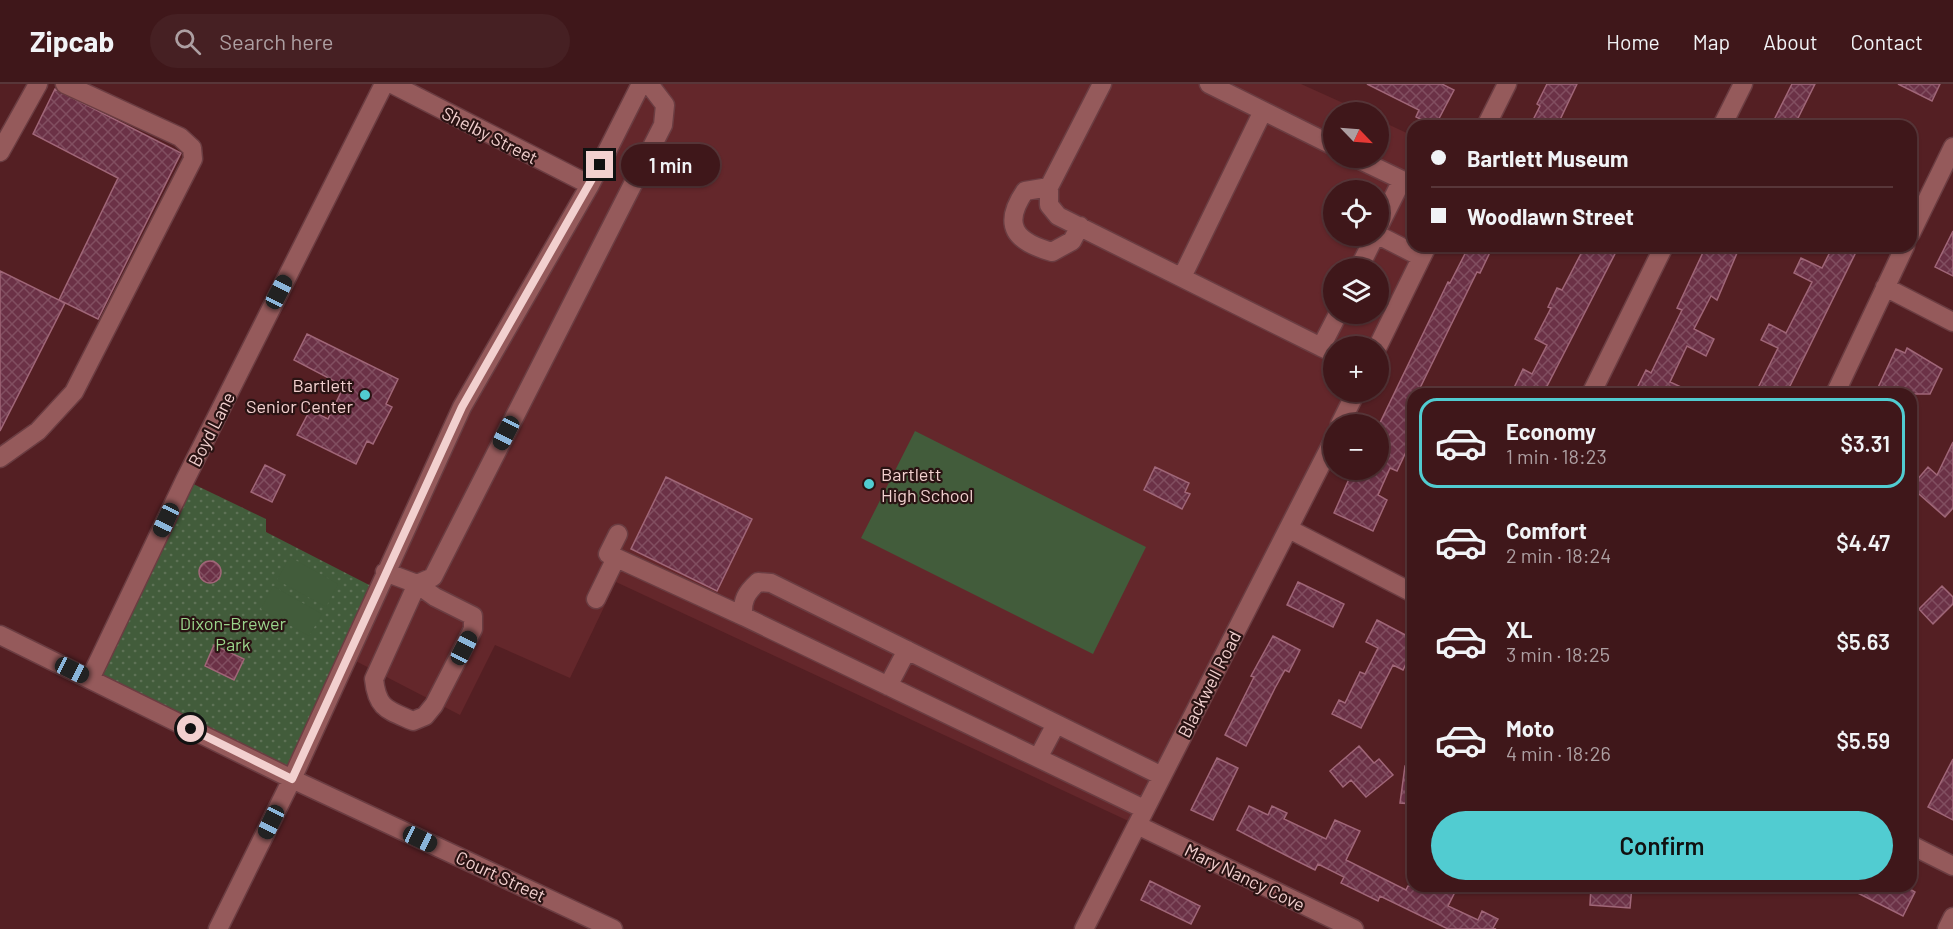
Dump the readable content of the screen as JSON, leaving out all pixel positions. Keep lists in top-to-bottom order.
{
  "streets": {
    "street": [
      "Shelby Street",
      "Boyd Lane",
      "Blackwell Road",
      "Court Street",
      "Mary Nancy Cove"
    ]
  },
  "crossings": [
    ["Boyd Lane", "Court Street"],
    ["Blackwell Road", "Mary Nancy Cove"]
  ],
  "parks": ["Dixon-Brewer Park"],
  "places": ["Bartlett Senior Center", "Bartlett High School"],
  "north": "bottom right",
  "page": {
    "header": "Zipcab",
    "search": "Search here",
    "nav": [
      "Home",
      "Map",
      "About",
      "Contact"
    ],
    "map_buttons": ["+", "−"],
    "banner": ["Bartlett Museum", "Woodlawn Street"],
    "bubble": "1 min",
    "list": [
      {
        "name": "Economy",
        "note": "1 min · 18:23",
        "value": "$3.31"
      },
      {
        "name": "Comfort",
        "note": "2 min · 18:24",
        "value": "$4.47"
      },
      {
        "name": "XL",
        "note": "3 min · 18:25",
        "value": "$5.63"
      },
      {
        "name": "Moto",
        "note": "4 min · 18:26",
        "value": "$5.59"
      }
    ],
    "buttons": "Confirm"
  }
}
